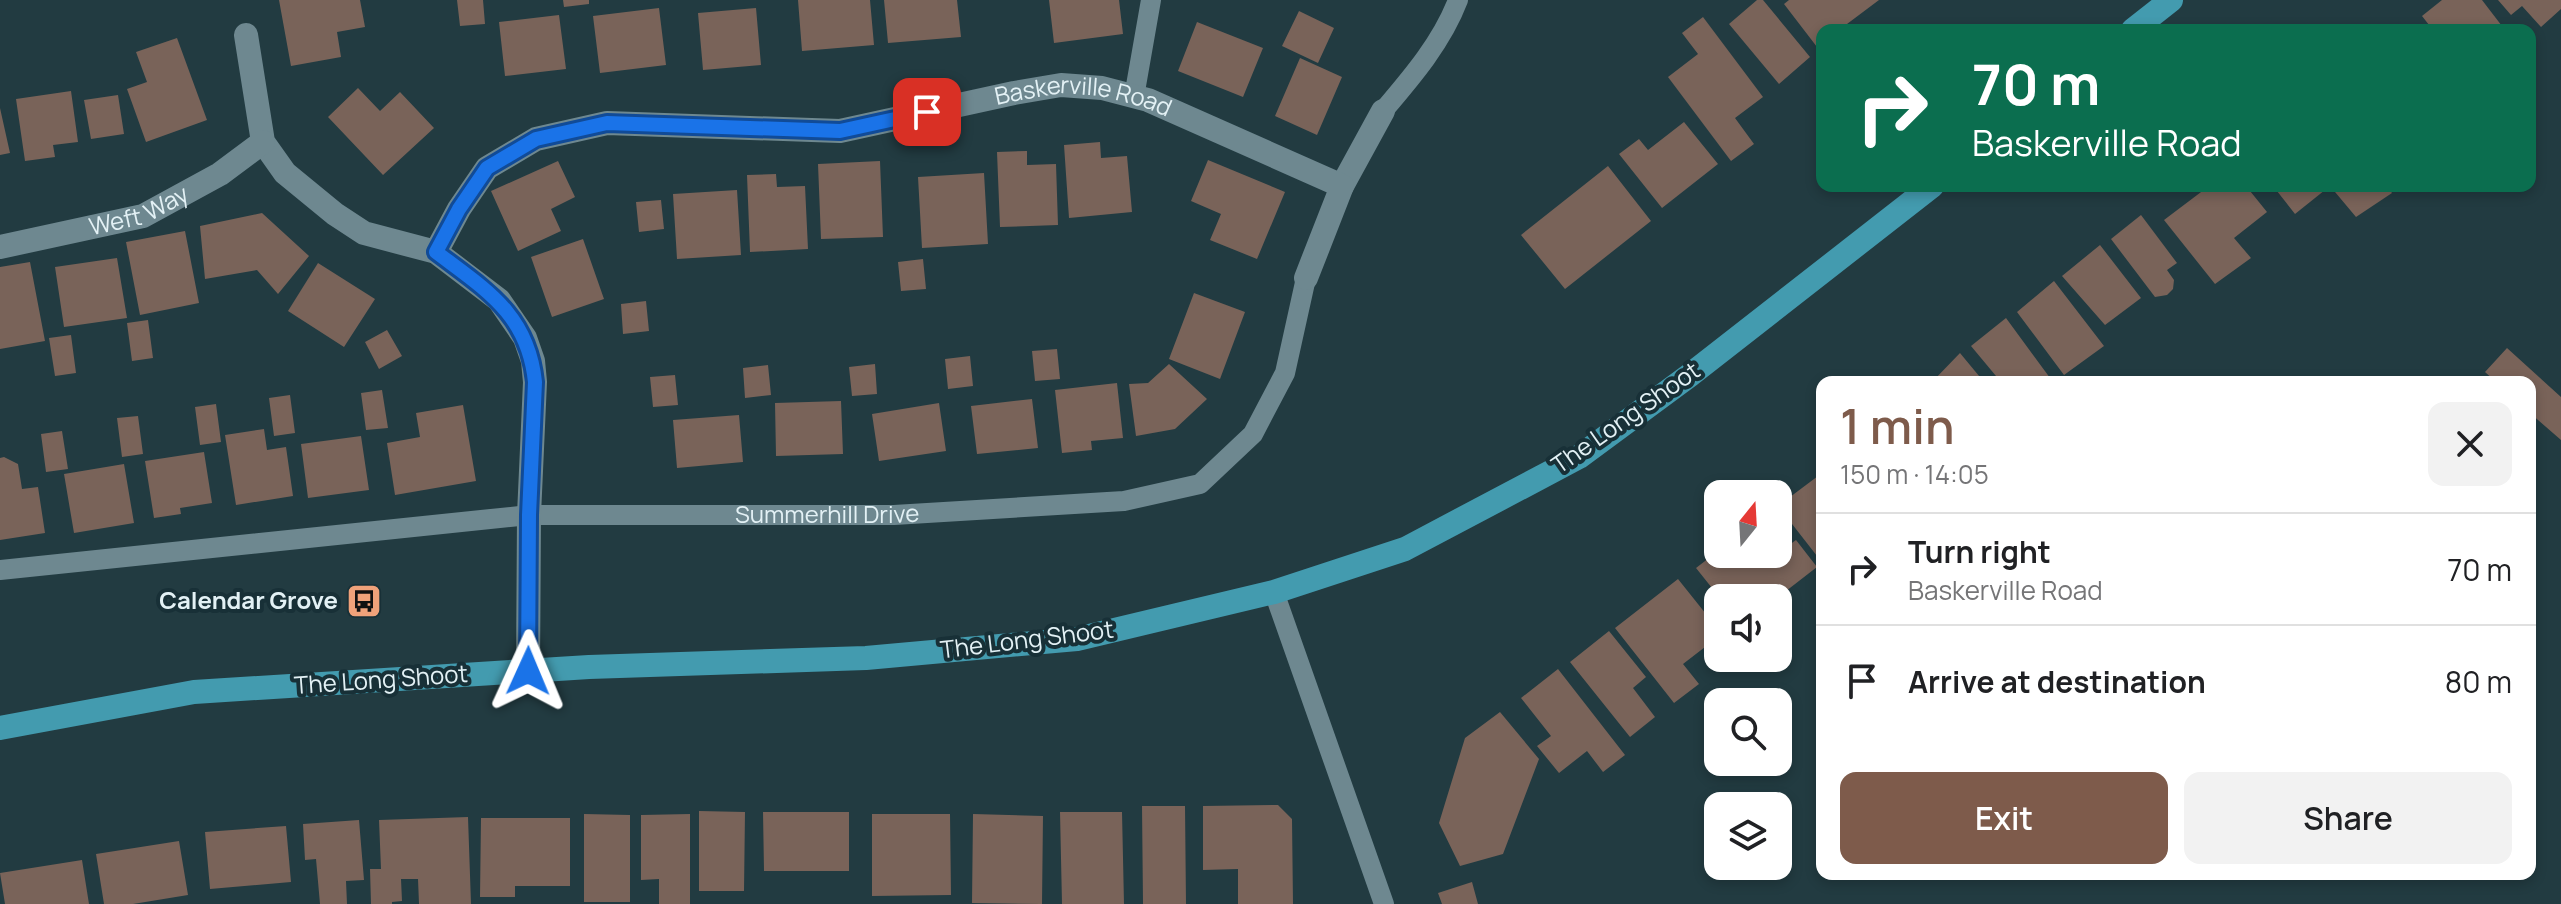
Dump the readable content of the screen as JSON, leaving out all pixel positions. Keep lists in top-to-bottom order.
{
  "streets": {
    "main road": ["The Long Shoot"],
    "street": ["Baskerville Road", "Weft Way"],
    "lane": ["Summerhill Drive"]
  },
  "places": {
    "bus stop": ["Calendar Grove"]
  },
  "north": "top",
  "page": {
    "turn": ["70 m", "Baskerville Road"],
    "heading": ["1 min", "150 m · 14:05"],
    "list": [
      {
        "name": "Turn right",
        "note": "Baskerville Road",
        "value": "70 m"
      },
      {
        "name": "Arrive at destination",
        "value": "80 m"
      }
    ],
    "buttons": ["Exit", "Share"]
  }
}
